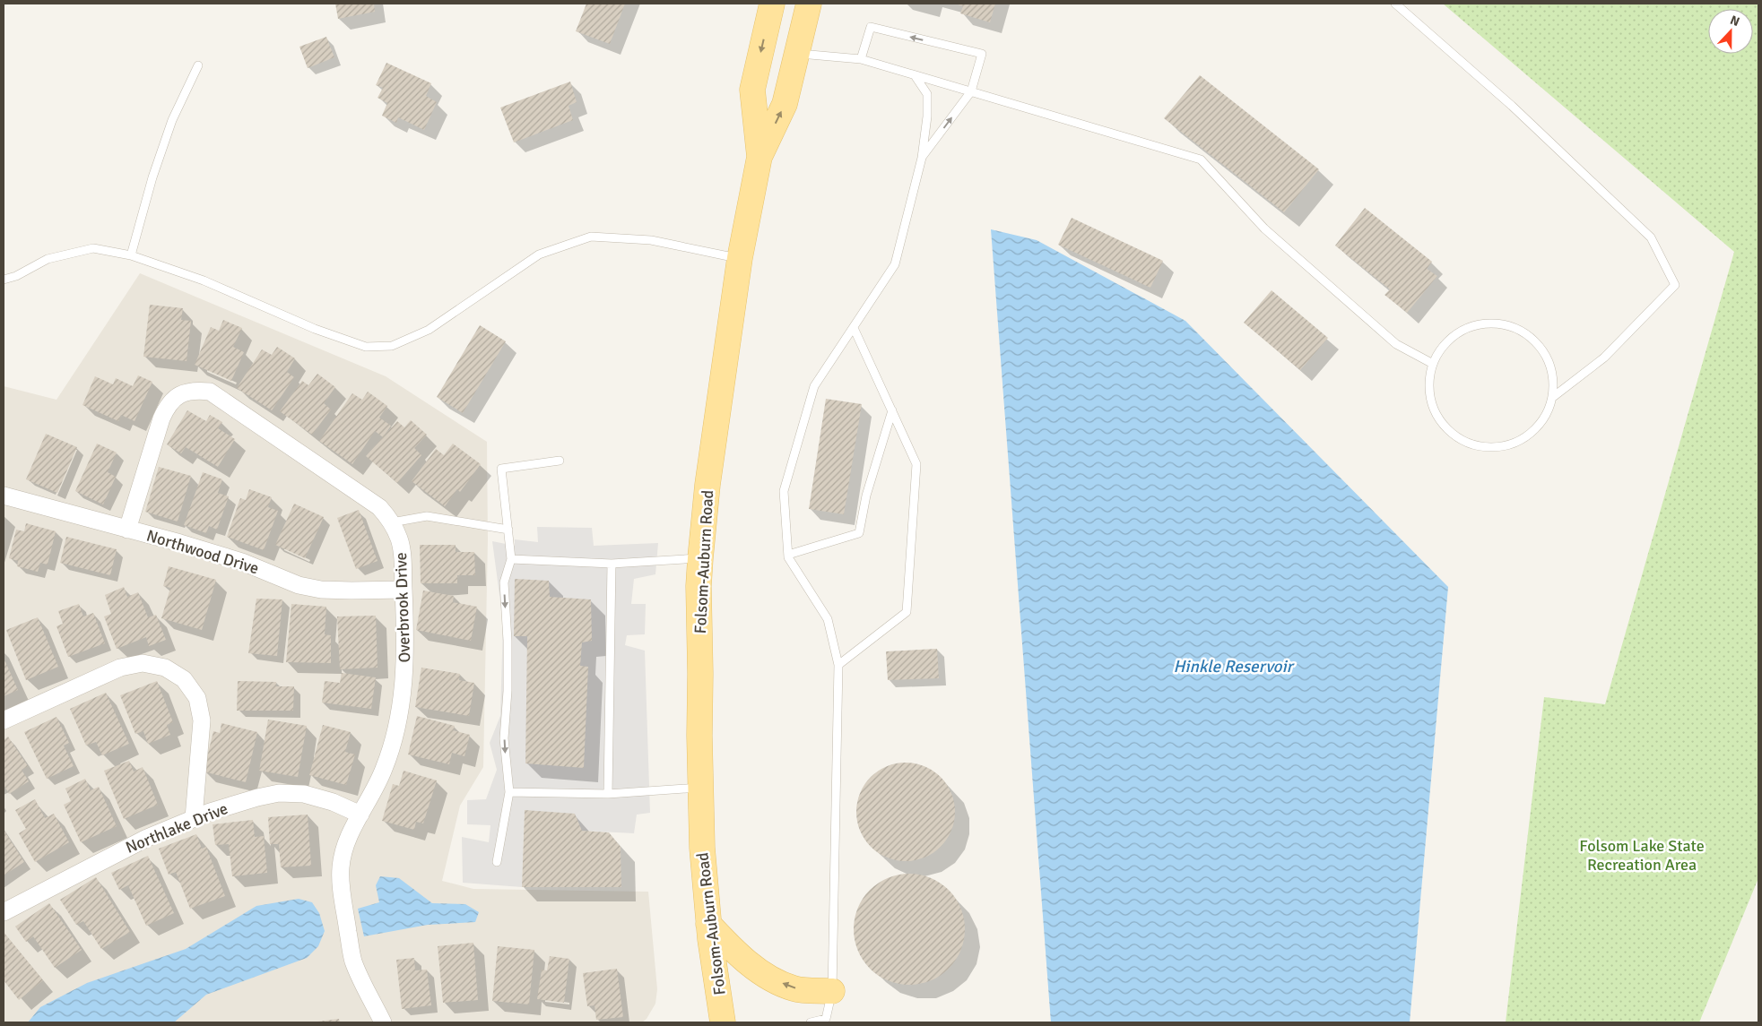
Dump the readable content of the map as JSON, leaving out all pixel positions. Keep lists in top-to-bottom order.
{
  "streets": {
    "main road": ["Folsom-Auburn Road"],
    "street": ["Northwood Drive", "Overbrook Drive", "Northlake Drive"]
  },
  "crossings": [
    ["Northwood Drive", "Overbrook Drive"],
    ["Overbrook Drive", "Northlake Drive"]
  ],
  "water": ["Hinkle Reservoir"],
  "parks": ["Folsom Lake State Recreation Area"],
  "north": "top"
}
